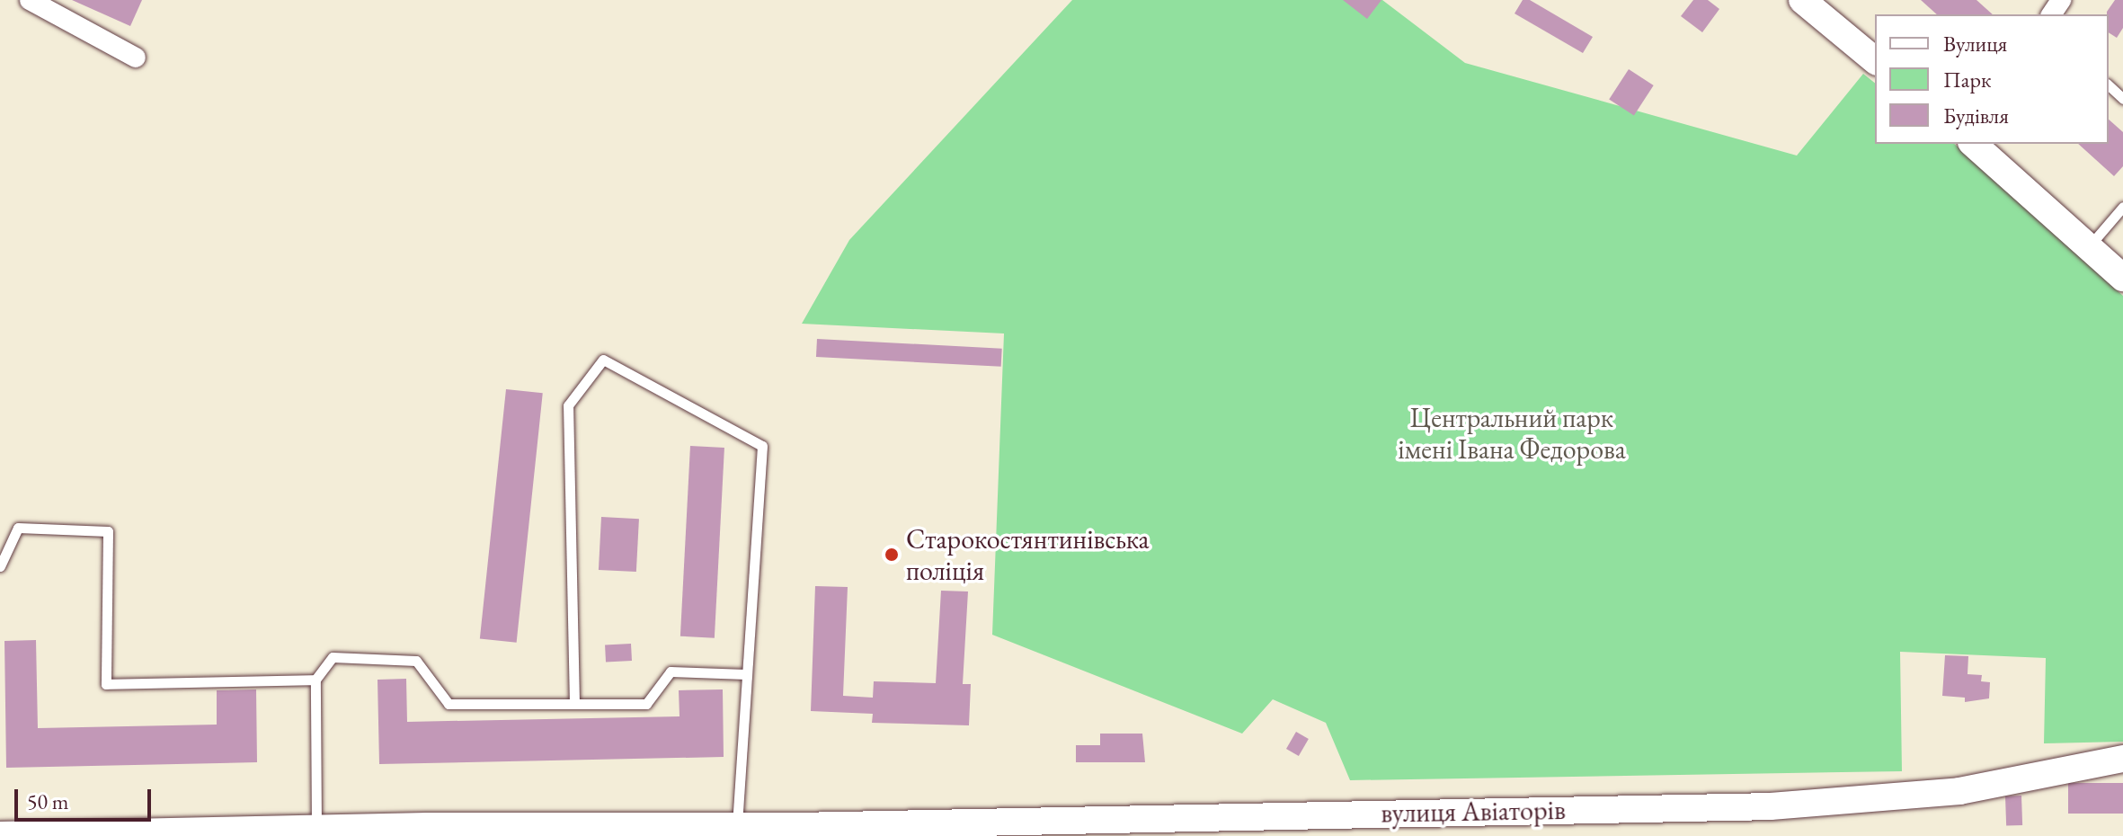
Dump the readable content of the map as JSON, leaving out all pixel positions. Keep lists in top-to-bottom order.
{
  "streets": {
    "street": ["вулиця Авіаторів"]
  },
  "parks": ["Центральний парк імені Івана Федорова"],
  "places": ["Старокостянтинівська поліція"],
  "legend": ["Вулиця", "Парк", "Будівля"],
  "scale_bar": "50 m"
}
